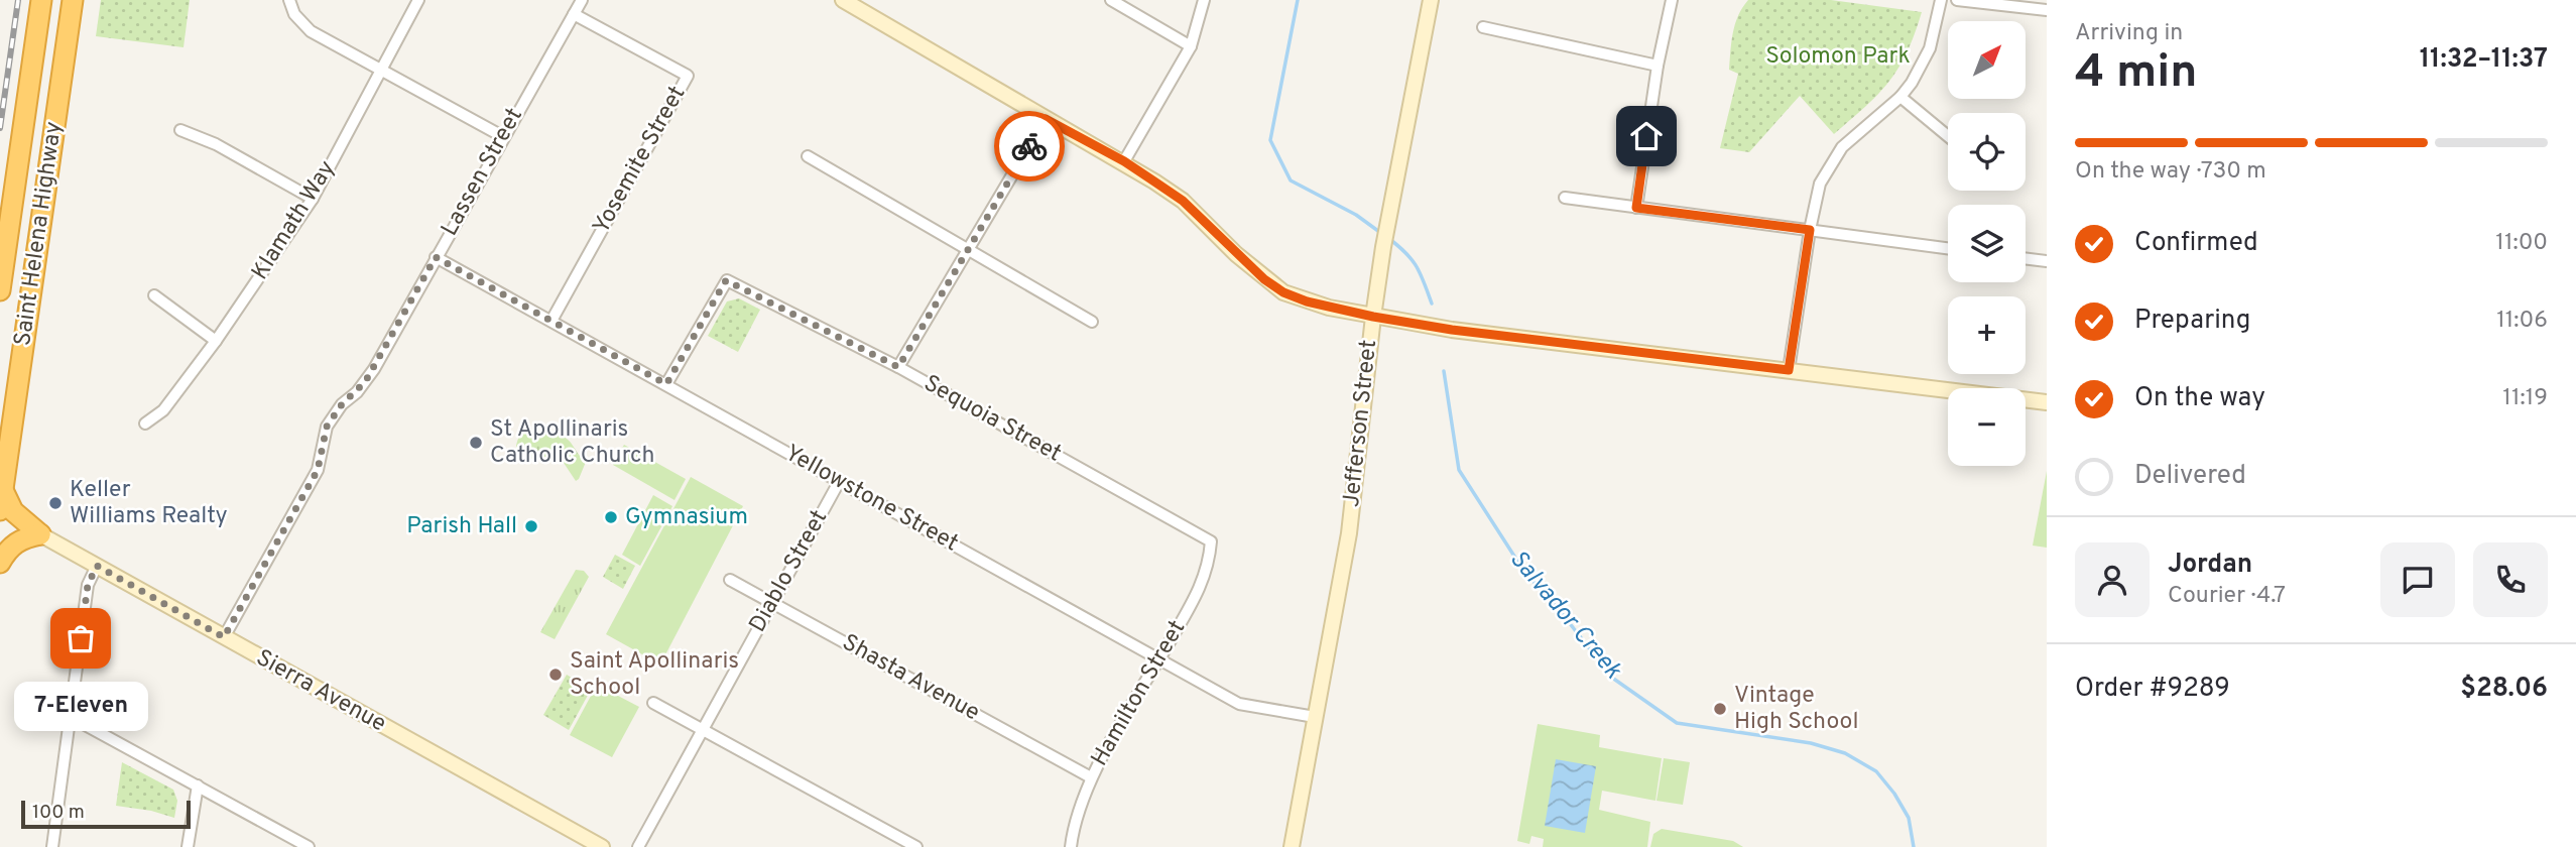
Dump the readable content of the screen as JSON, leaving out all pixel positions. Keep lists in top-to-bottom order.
{
  "streets": {
    "highway": ["Saint Helena Highway"],
    "street": [
      "Yosemite Street",
      "Lassen Street",
      "Klamath Way",
      "Sequoia Street",
      "Jefferson Street",
      "Yellowstone Street",
      "Diablo Street",
      "Shasta Avenue",
      "Sierra Avenue",
      "Hamilton Street"
    ]
  },
  "crossings": [
    ["Yosemite Street", "Lassen Street"],
    ["Yosemite Street", "Yellowstone Street"],
    ["Lassen Street", "Yellowstone Street"],
    ["Lassen Street", "Sierra Avenue"],
    ["Sequoia Street", "Yellowstone Street"],
    ["Sequoia Street", "Hamilton Street"],
    ["Jefferson Street", "Yellowstone Street"],
    ["Yellowstone Street", "Diablo Street"],
    ["Yellowstone Street", "Hamilton Street"],
    ["Diablo Street", "Shasta Avenue"],
    ["Shasta Avenue", "Hamilton Street"]
  ],
  "water": ["Salvador Creek"],
  "parks": ["Solomon Park"],
  "places": [
    "St Apollinaris Catholic Church",
    "Keller Williams Realty",
    "Gymnasium",
    "Parish Hall",
    "7-Eleven",
    "Saint Apollinaris School",
    "Vintage High School"
  ],
  "scale_bar": "100 m",
  "north": "top right",
  "page": {
    "heading": ["4 min", "Arriving in", "11:32–11:37"],
    "panel": [
      "Jordan",
      "Courier · 4.7",
      "Order #9289",
      "$28.06"
    ],
    "map_buttons": ["+", "−"],
    "bar": "On the way · 730 m",
    "list": [
      ["Confirmed", "11:00"],
      ["Preparing", "11:06"],
      ["On the way", "11:19"],
      "Delivered"
    ],
    "bubble": "7-Eleven",
    "scale": "100 m"
  }
}
